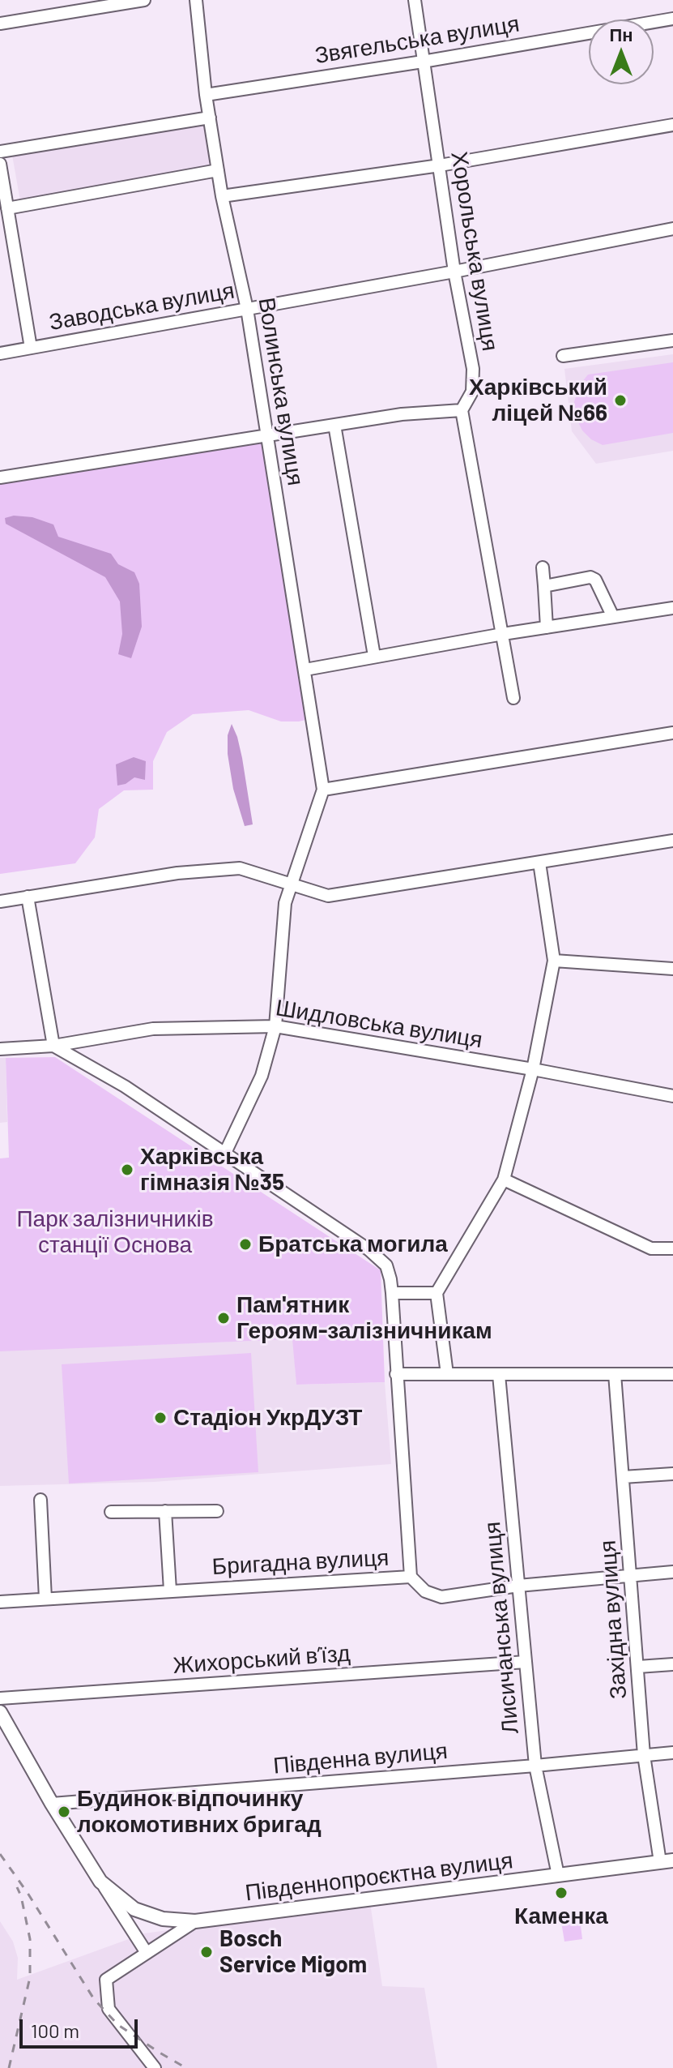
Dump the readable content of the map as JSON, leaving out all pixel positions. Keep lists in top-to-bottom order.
{
  "streets": {
    "main road": ["Південнопроєктна вулиця"],
    "street": [
      "Звягельська вулиця",
      "Хорольська вулиця",
      "Заводська вулиця",
      "Волинська вулиця",
      "Шидловська вулиця",
      "Бригадна вулиця",
      "Західна вулиця",
      "Лисичанська вулиця",
      "Жихорський в’їзд",
      "Південна вулиця"
    ]
  },
  "crossings": [
    ["Звягельська вулиця", "Хорольська вулиця"],
    ["Звягельська вулиця", "Волинська вулиця"],
    ["Хорольська вулиця", "Заводська вулиця"],
    ["Заводська вулиця", "Волинська вулиця"],
    ["Бригадна вулиця", "Західна вулиця"],
    ["Бригадна вулиця", "Лисичанська вулиця"],
    ["Західна вулиця", "Південна вулиця"],
    ["Західна вулиця", "Південнопроєктна вулиця"],
    ["Лисичанська вулиця", "Жихорський в’їзд"],
    ["Лисичанська вулиця", "Південна вулиця"],
    ["Лисичанська вулиця", "Південнопроєктна вулиця"],
    ["Південна вулиця", "Південнопроєктна вулиця"]
  ],
  "parks": ["Парк залізничників станції Основа"],
  "places": [
    "Харківський ліцей №66",
    "Харківська гімназія №35",
    "Братська могила",
    "Пам'ятник Героям-залізничникам",
    "Стадіон УкрДУЗТ",
    "Будинок відпочинку локомотивних бригад",
    "Каменка",
    "Bosch Service Migom"
  ],
  "scale_bar": "100 m",
  "north": "top"
}
